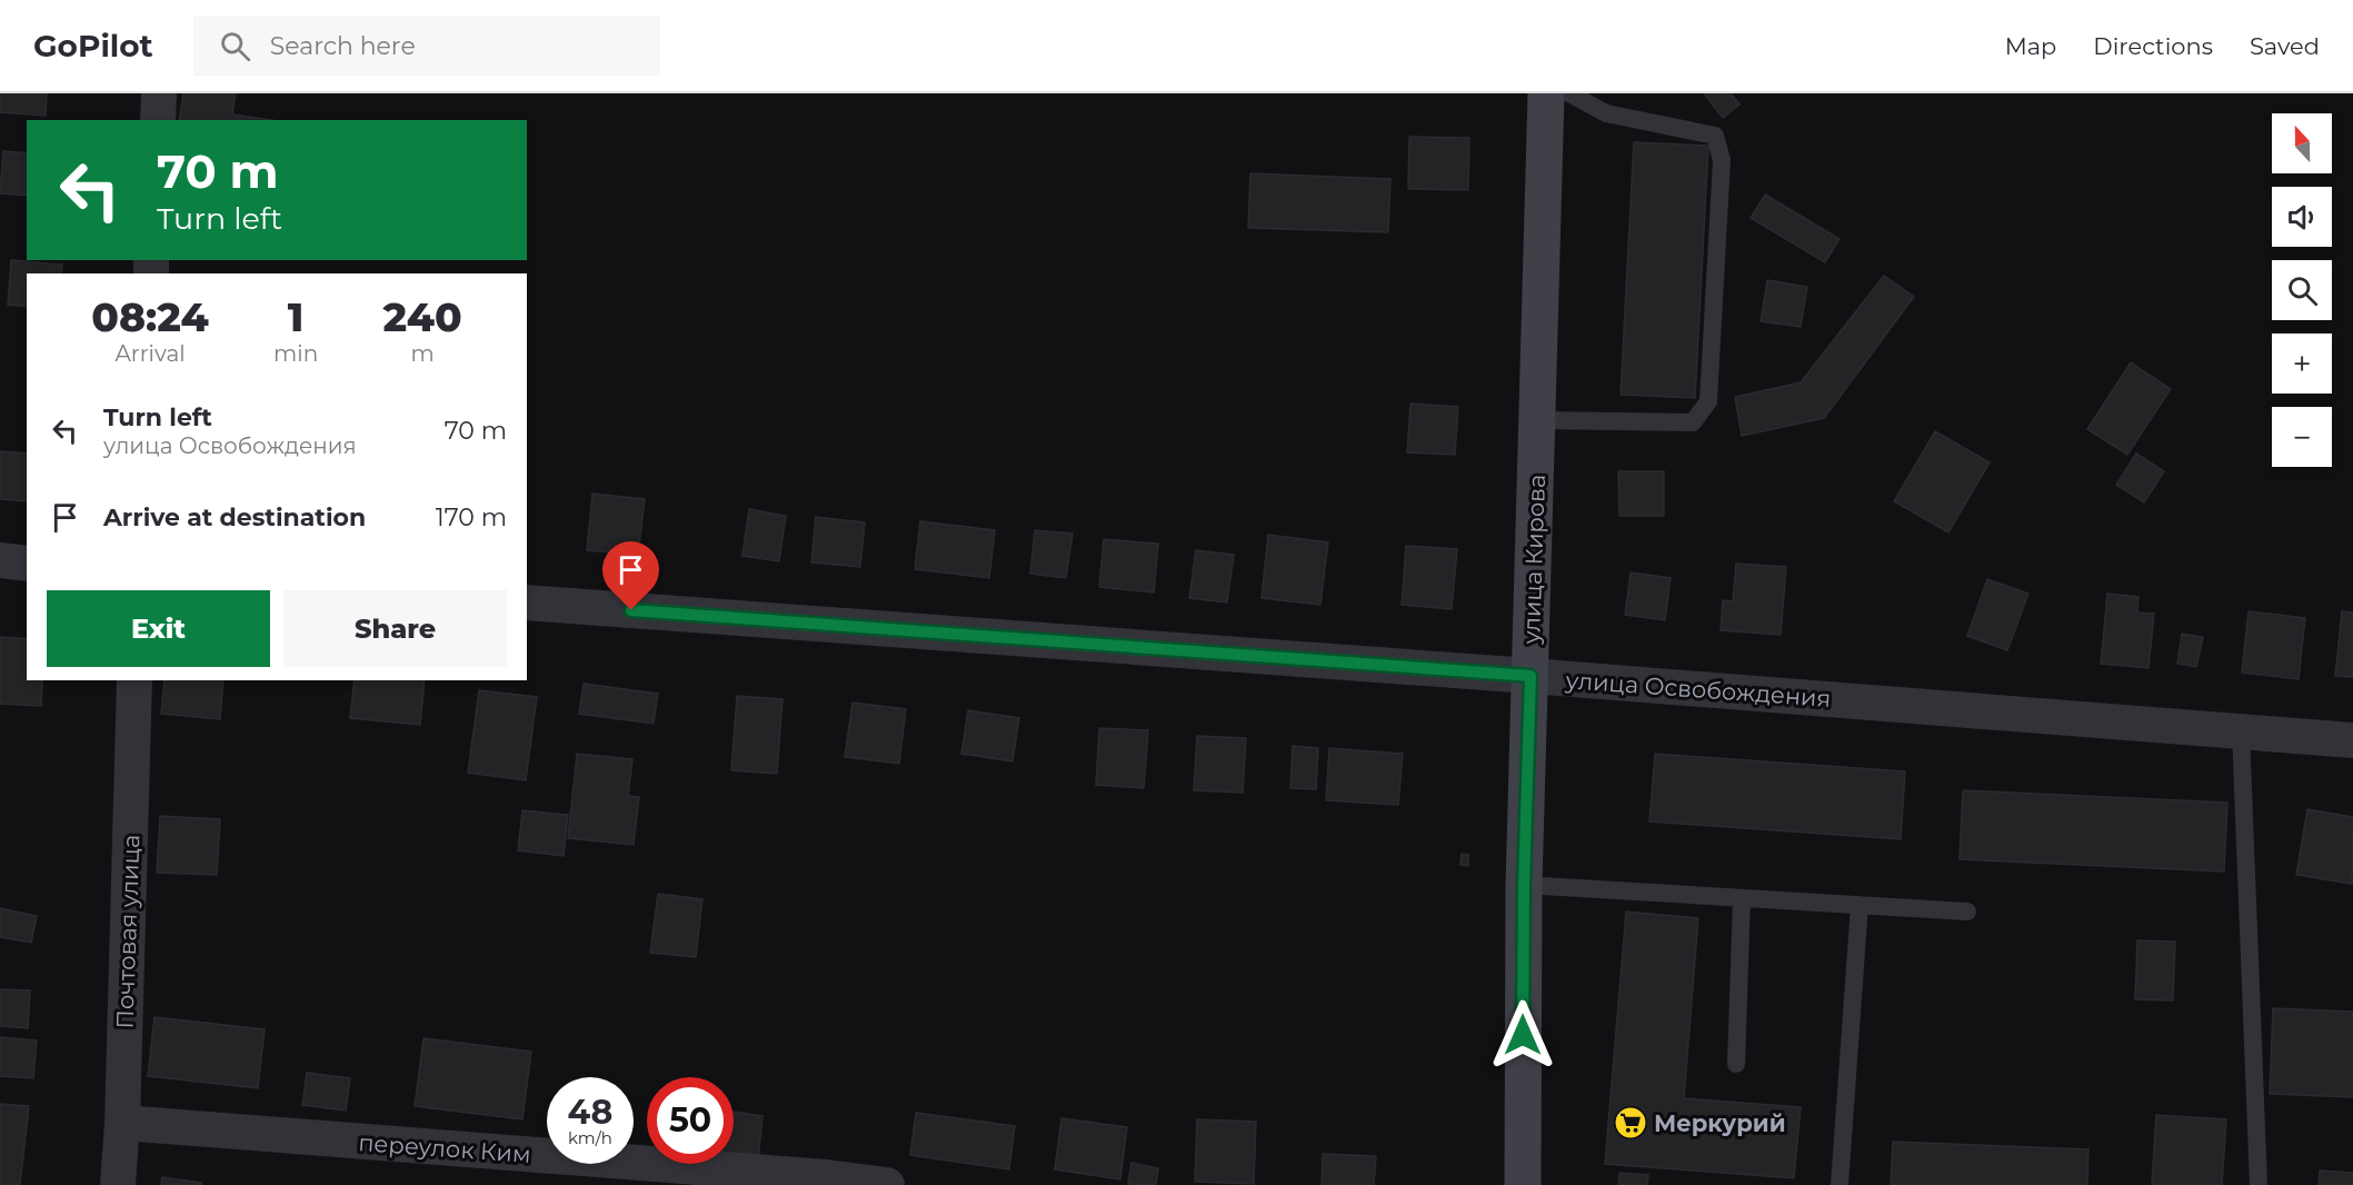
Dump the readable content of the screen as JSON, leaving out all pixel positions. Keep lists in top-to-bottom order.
{
  "streets": {
    "main road": ["улица Кирова"],
    "street": ["улица Освобождения", "Почтовая улица", "переулок Ким"]
  },
  "crossings": [
    ["улица Кирова", "улица Освобождения"],
    ["Почтовая улица", "переулок Ким"]
  ],
  "places": {
    "supermarket": ["Меркурий"]
  },
  "north": "top",
  "page": {
    "header": "GoPilot",
    "search": "Search here",
    "nav": ["Map", "Directions", "Saved"],
    "map_buttons": ["+", "−"],
    "turn": ["70 m", "Turn left"],
    "eta": [
      "08:24",
      "Arrival",
      "1",
      "min",
      "240",
      "m"
    ],
    "list": [
      {
        "name": "Turn left",
        "note": "улица Освобождения",
        "value": "70 m"
      },
      {
        "name": "Arrive at destination",
        "value": "170 m"
      }
    ],
    "buttons": ["Exit", "Share"],
    "speed": "48 km/h",
    "limit": "50"
  }
}
